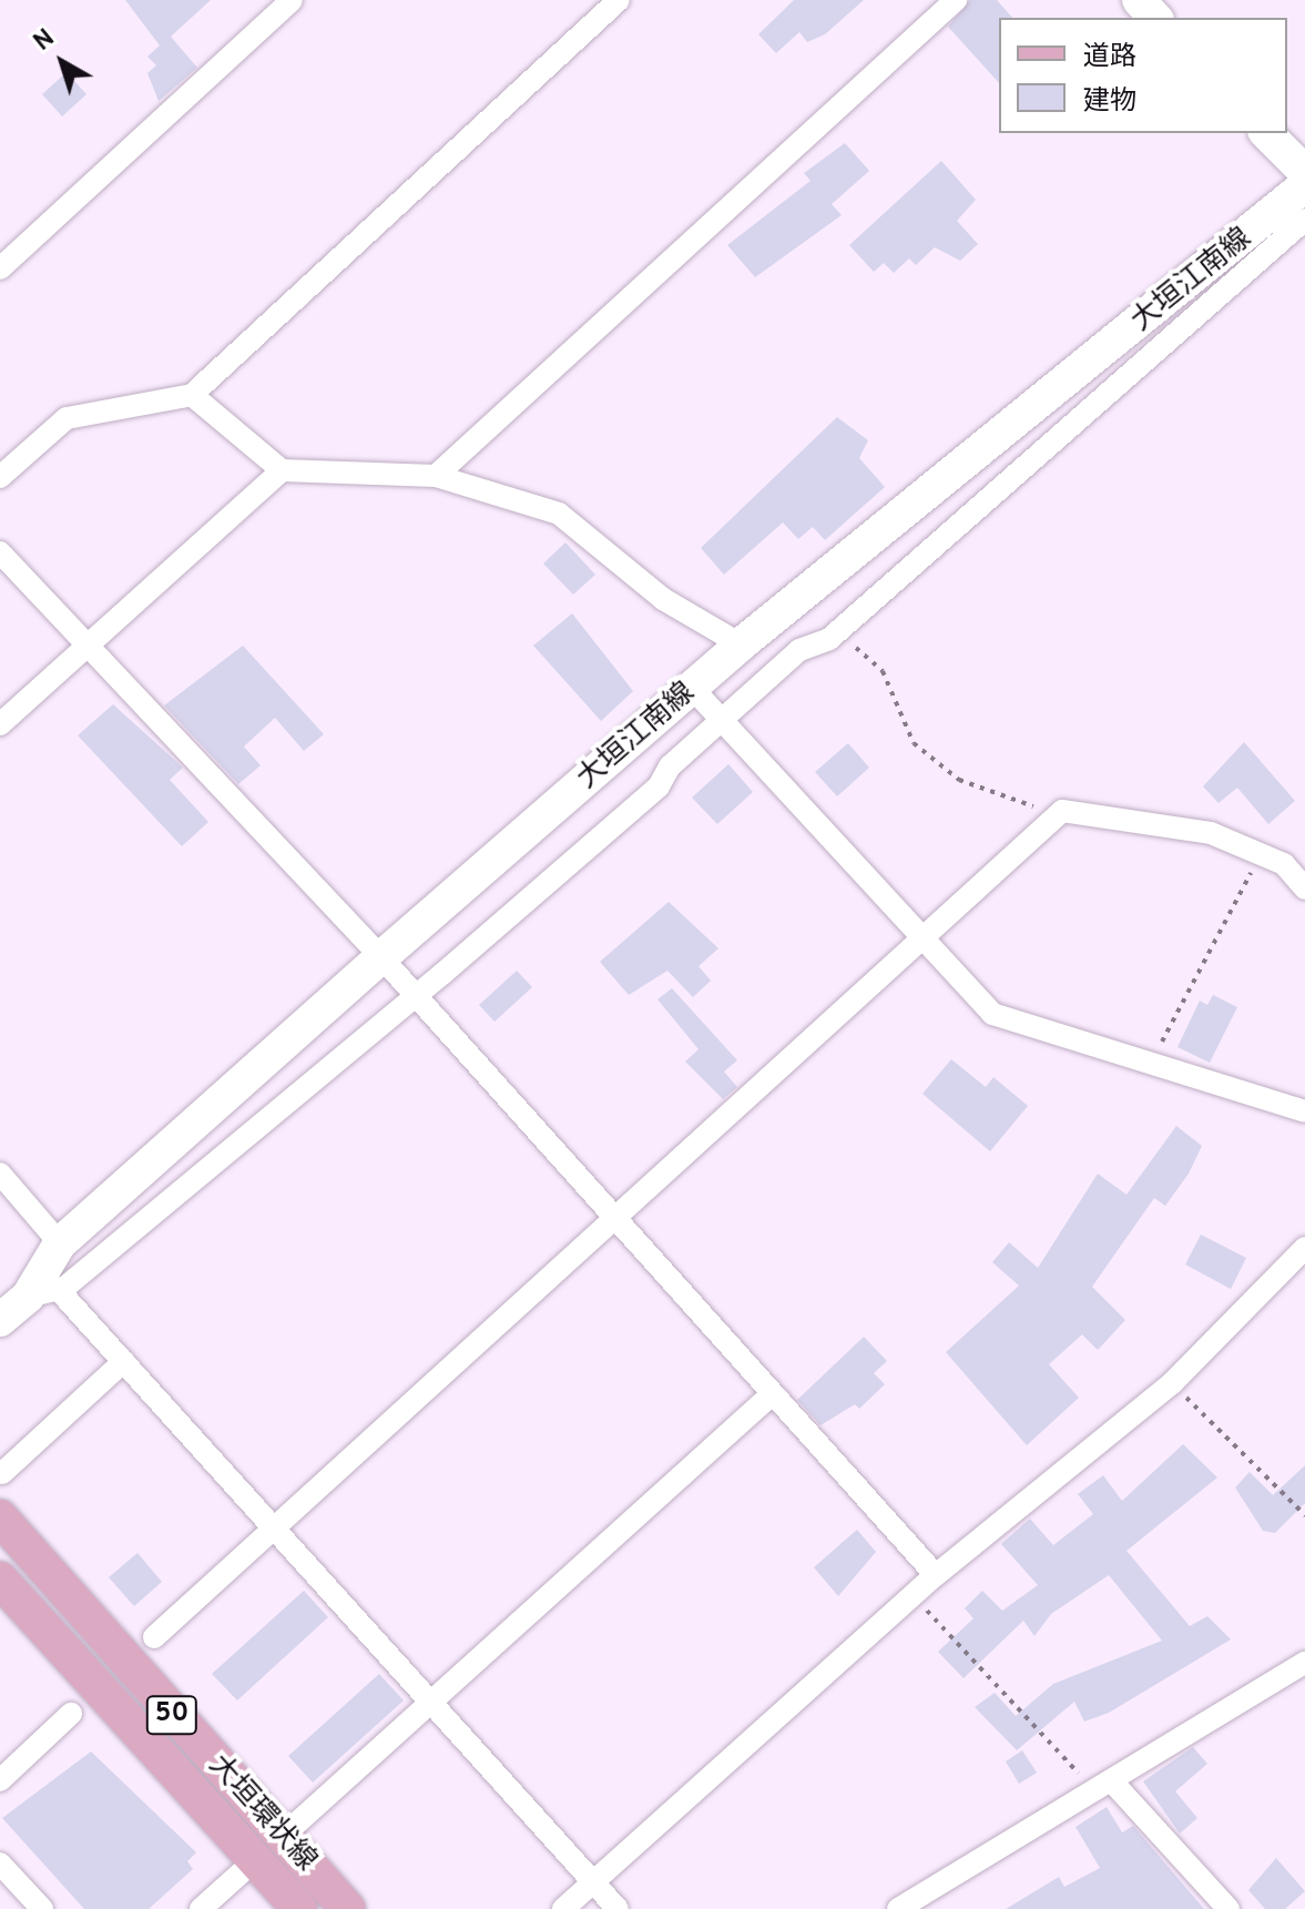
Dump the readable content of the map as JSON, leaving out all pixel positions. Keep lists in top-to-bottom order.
{
  "streets": {
    "main road": ["大垣江南線", "50", "大垣環状線"]
  },
  "legend": ["道路", "建物"],
  "north": "top left"
}
